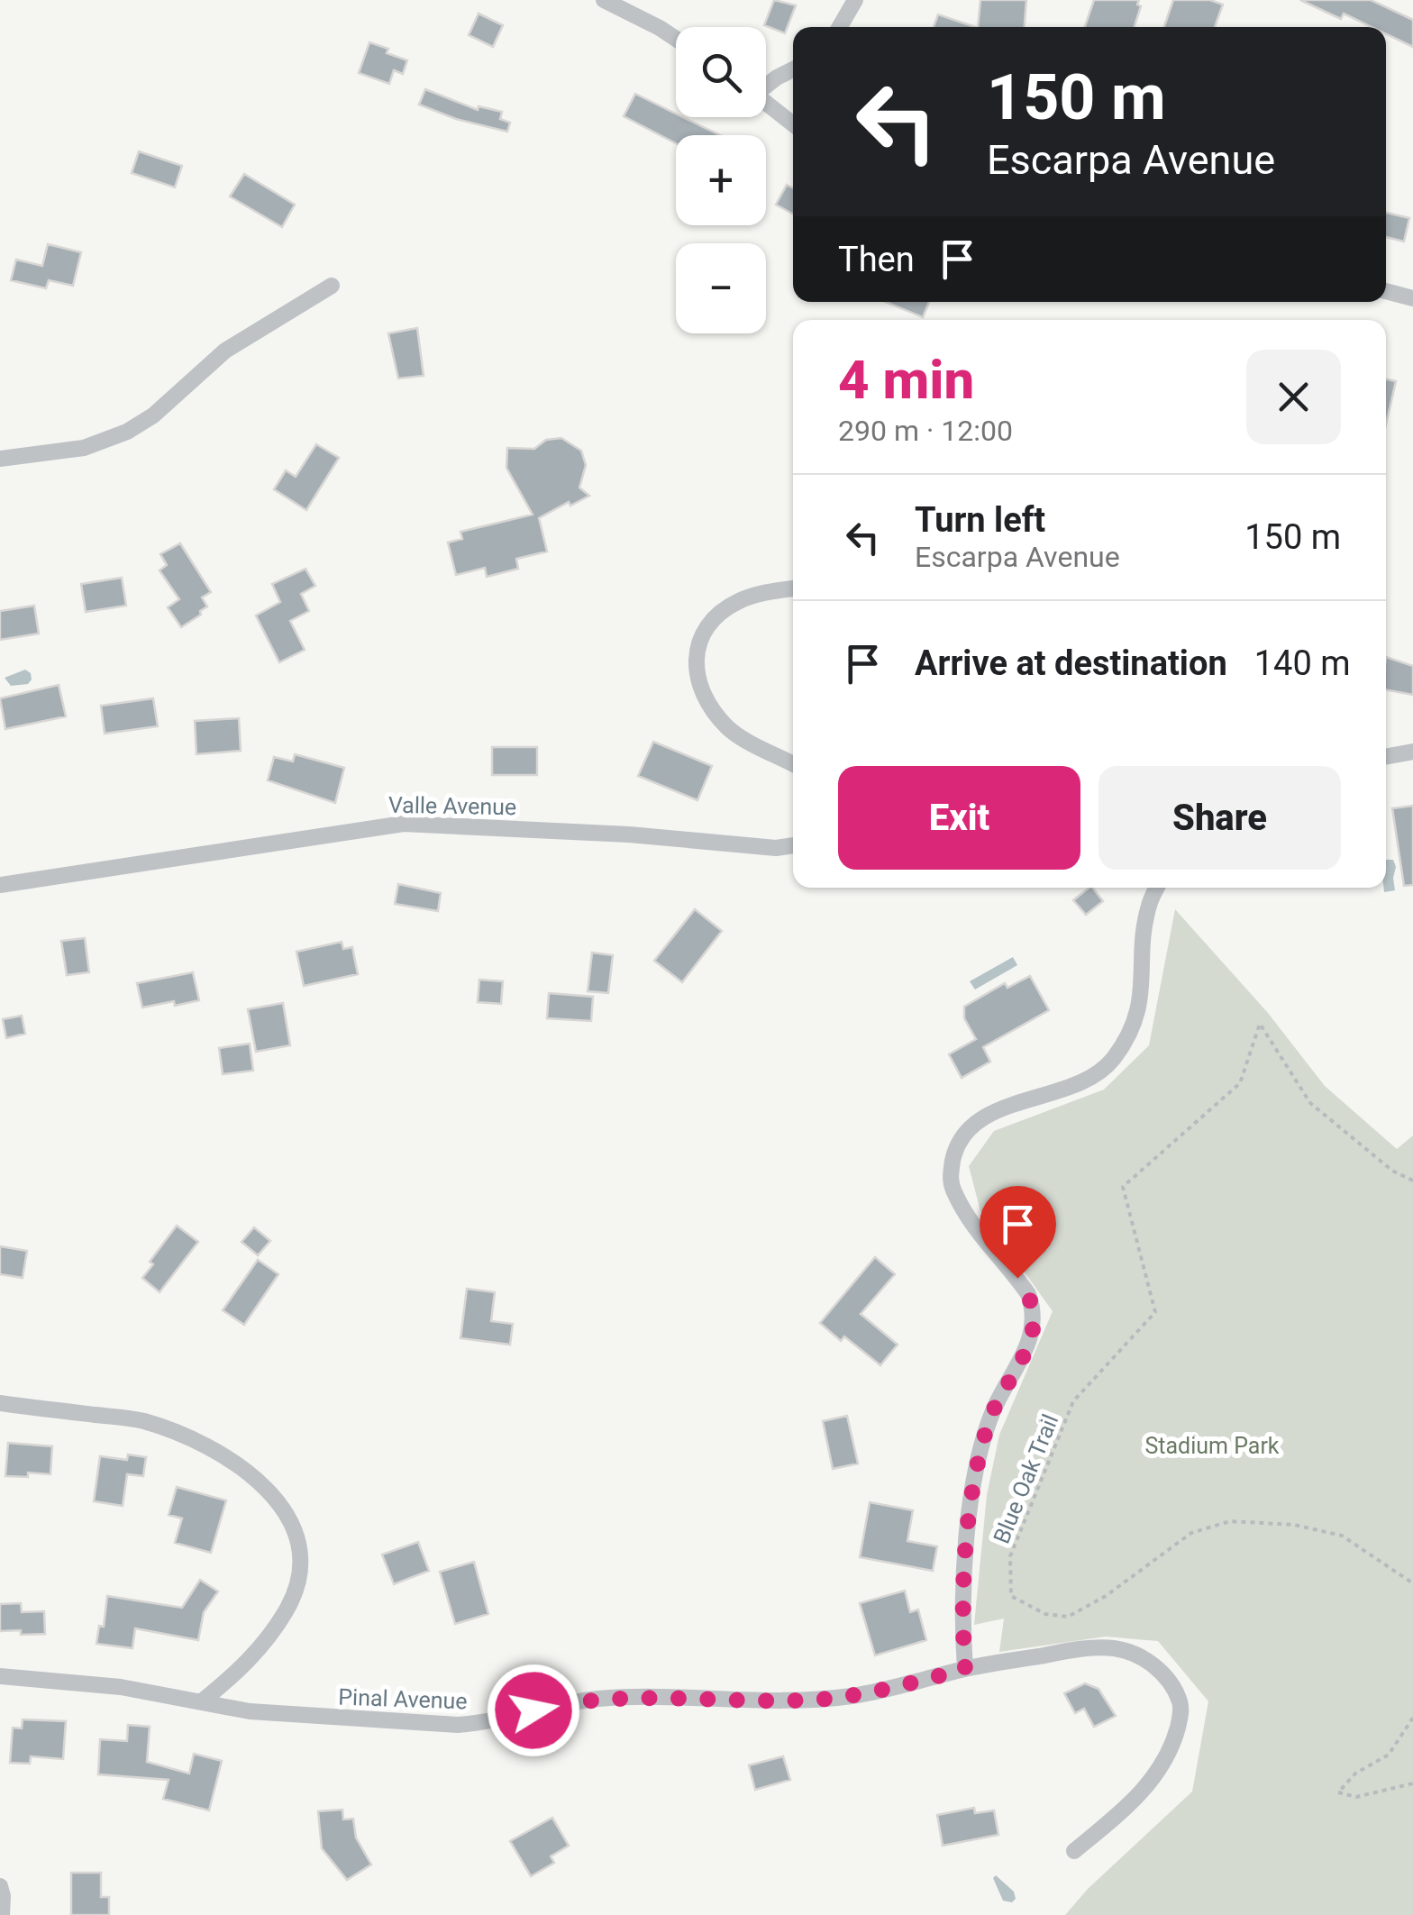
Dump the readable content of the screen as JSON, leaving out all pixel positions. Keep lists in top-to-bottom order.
{
  "streets": {
    "street": ["Valle Avenue", "Pinal Avenue"],
    "path": ["Blue Oak Trail"]
  },
  "parks": ["Stadium Park"],
  "page": {
    "map_buttons": ["+", "−"],
    "turn": ["150 m", "Escarpa Avenue"],
    "then": "Then",
    "heading": ["4 min", "290 m · 12:00"],
    "list": [
      {
        "name": "Turn left",
        "note": "Escarpa Avenue",
        "value": "150 m"
      },
      {
        "name": "Arrive at destination",
        "value": "140 m"
      }
    ],
    "buttons": ["Exit", "Share"]
  }
}
